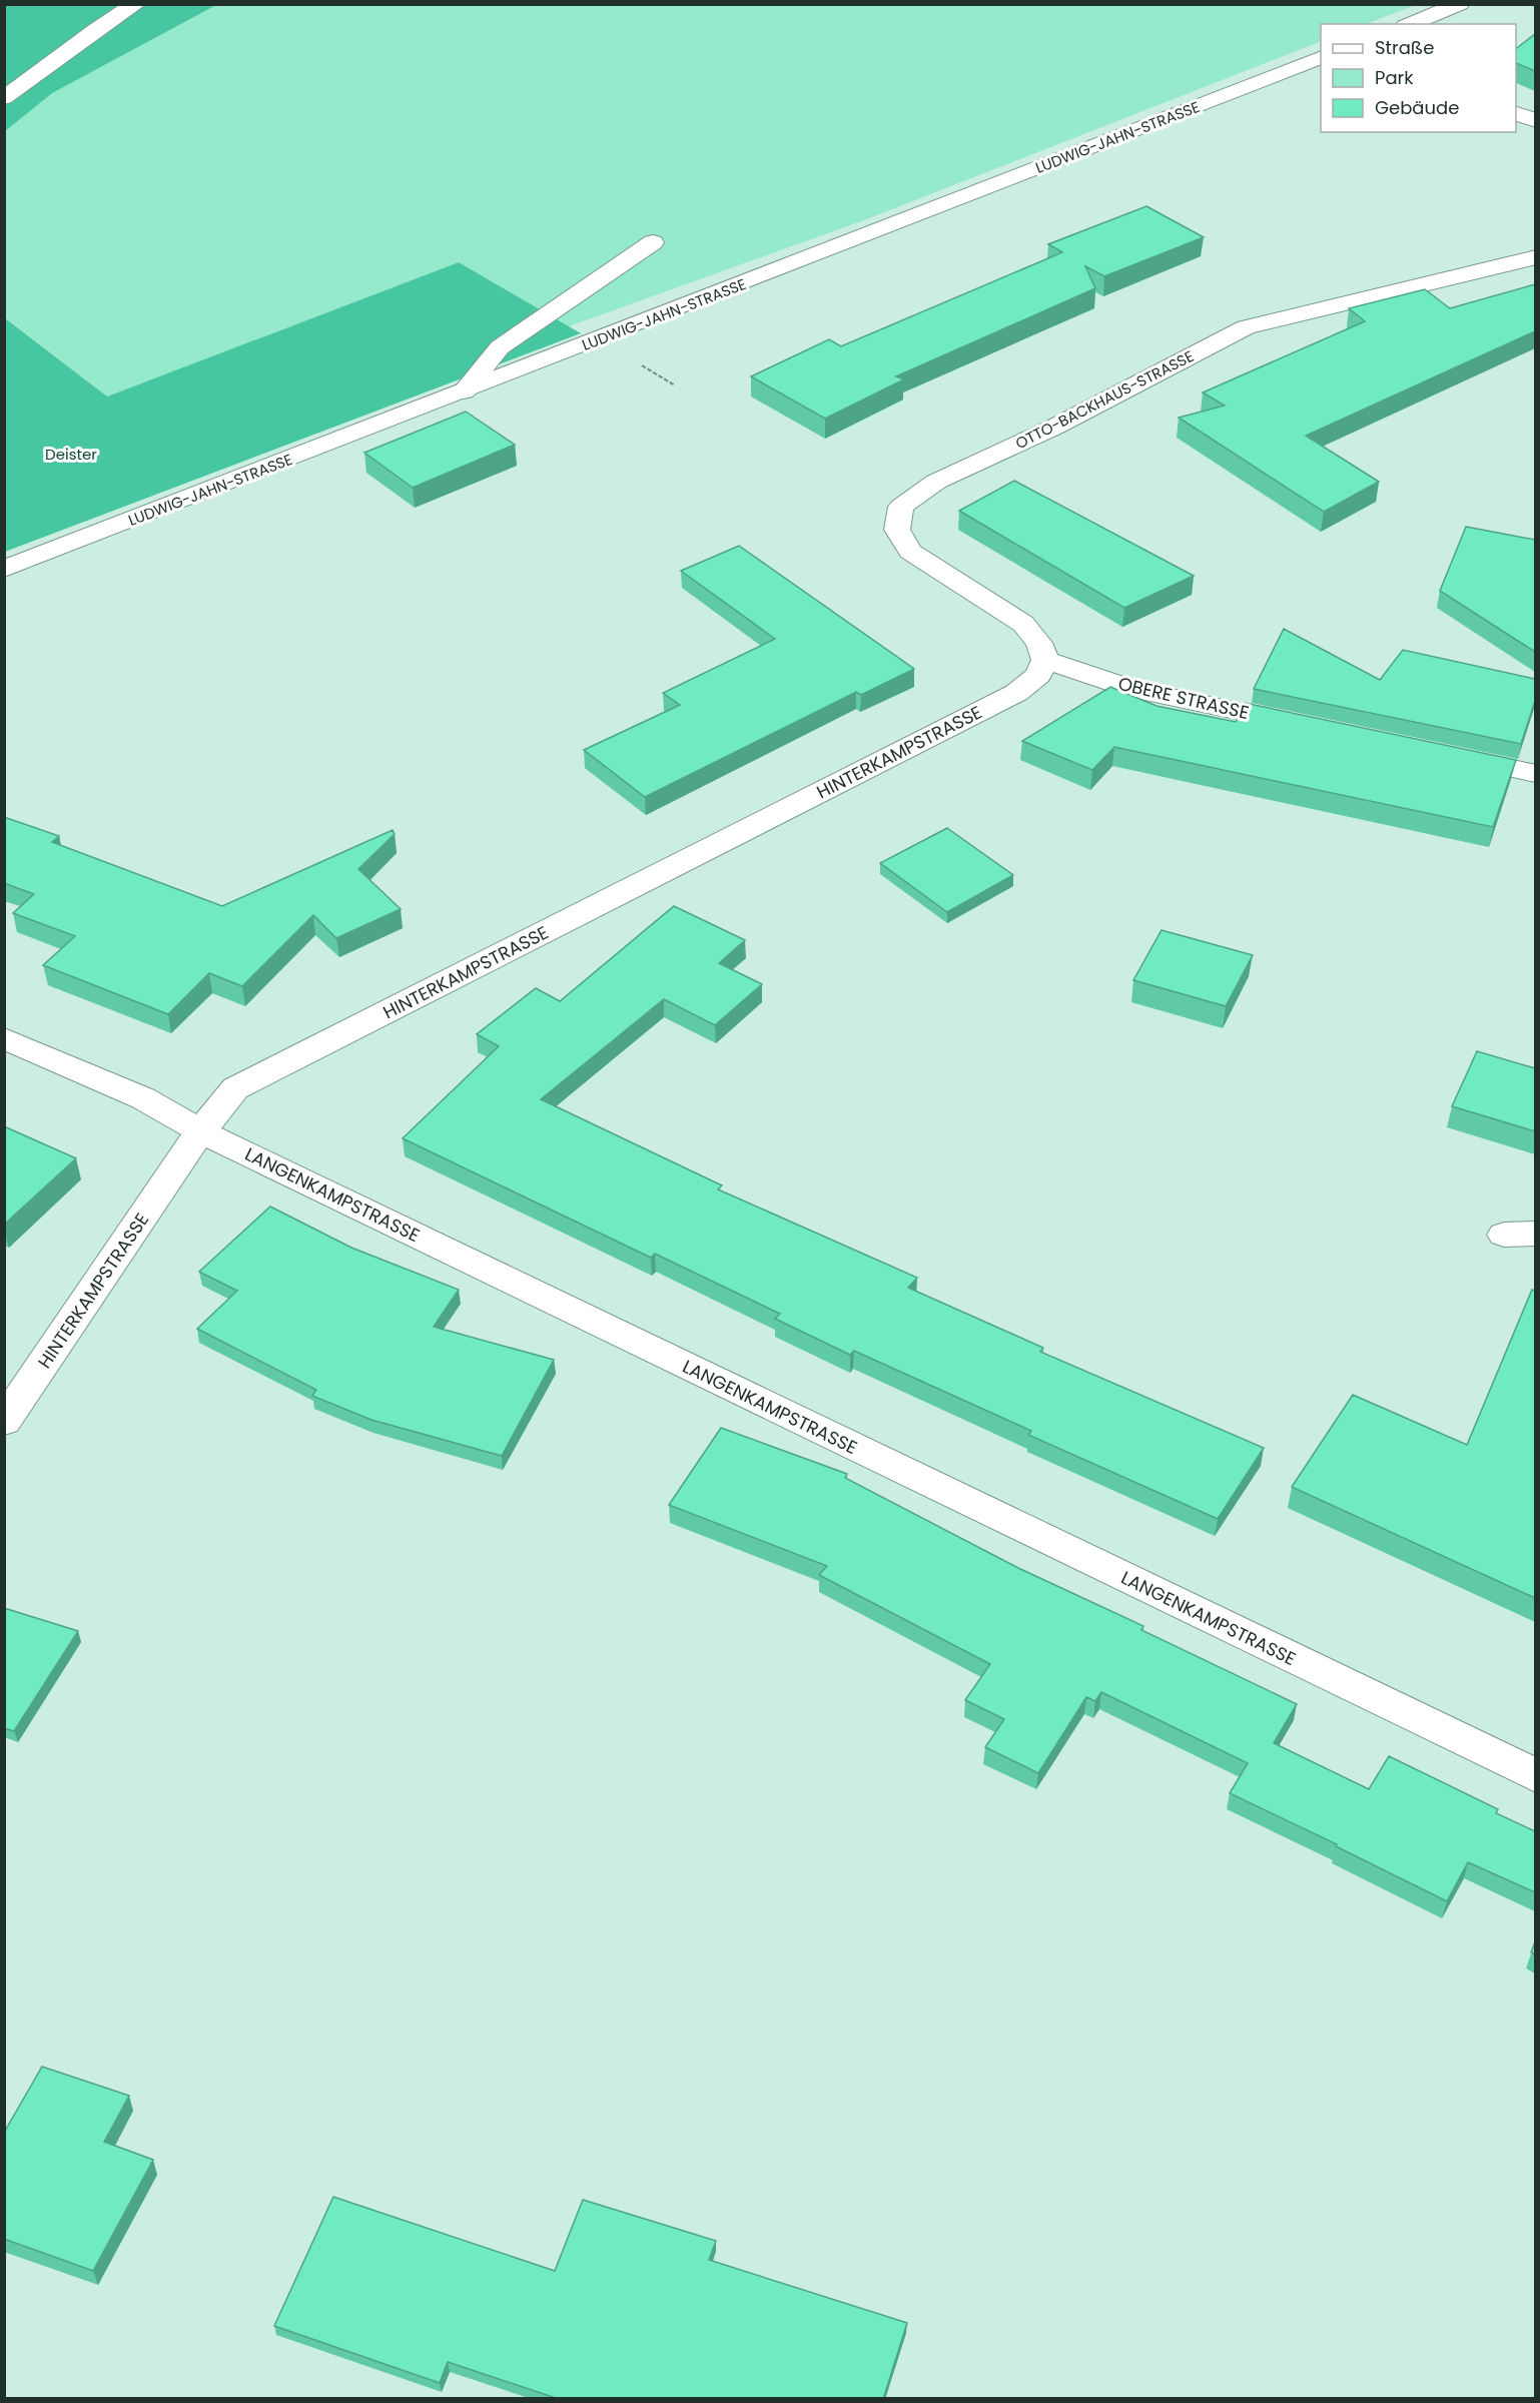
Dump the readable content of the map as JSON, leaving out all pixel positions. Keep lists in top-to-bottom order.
{
  "streets": {
    "street": [
      "LUDWIG-JAHN-STRASSE",
      "OTTO-BACKHAUS-STRASSE",
      "OBERE STRASSE",
      "HINTERKAMPSTRASSE",
      "LANGENKAMPSTRASSE"
    ]
  },
  "crossings": [
    ["OTTO-BACKHAUS-STRASSE", "OBERE STRASSE"],
    ["OTTO-BACKHAUS-STRASSE", "HINTERKAMPSTRASSE"],
    ["OBERE STRASSE", "HINTERKAMPSTRASSE"],
    ["HINTERKAMPSTRASSE", "LANGENKAMPSTRASSE"]
  ],
  "parks": ["Deister"],
  "legend": ["Straße", "Park", "Gebäude"]
}
